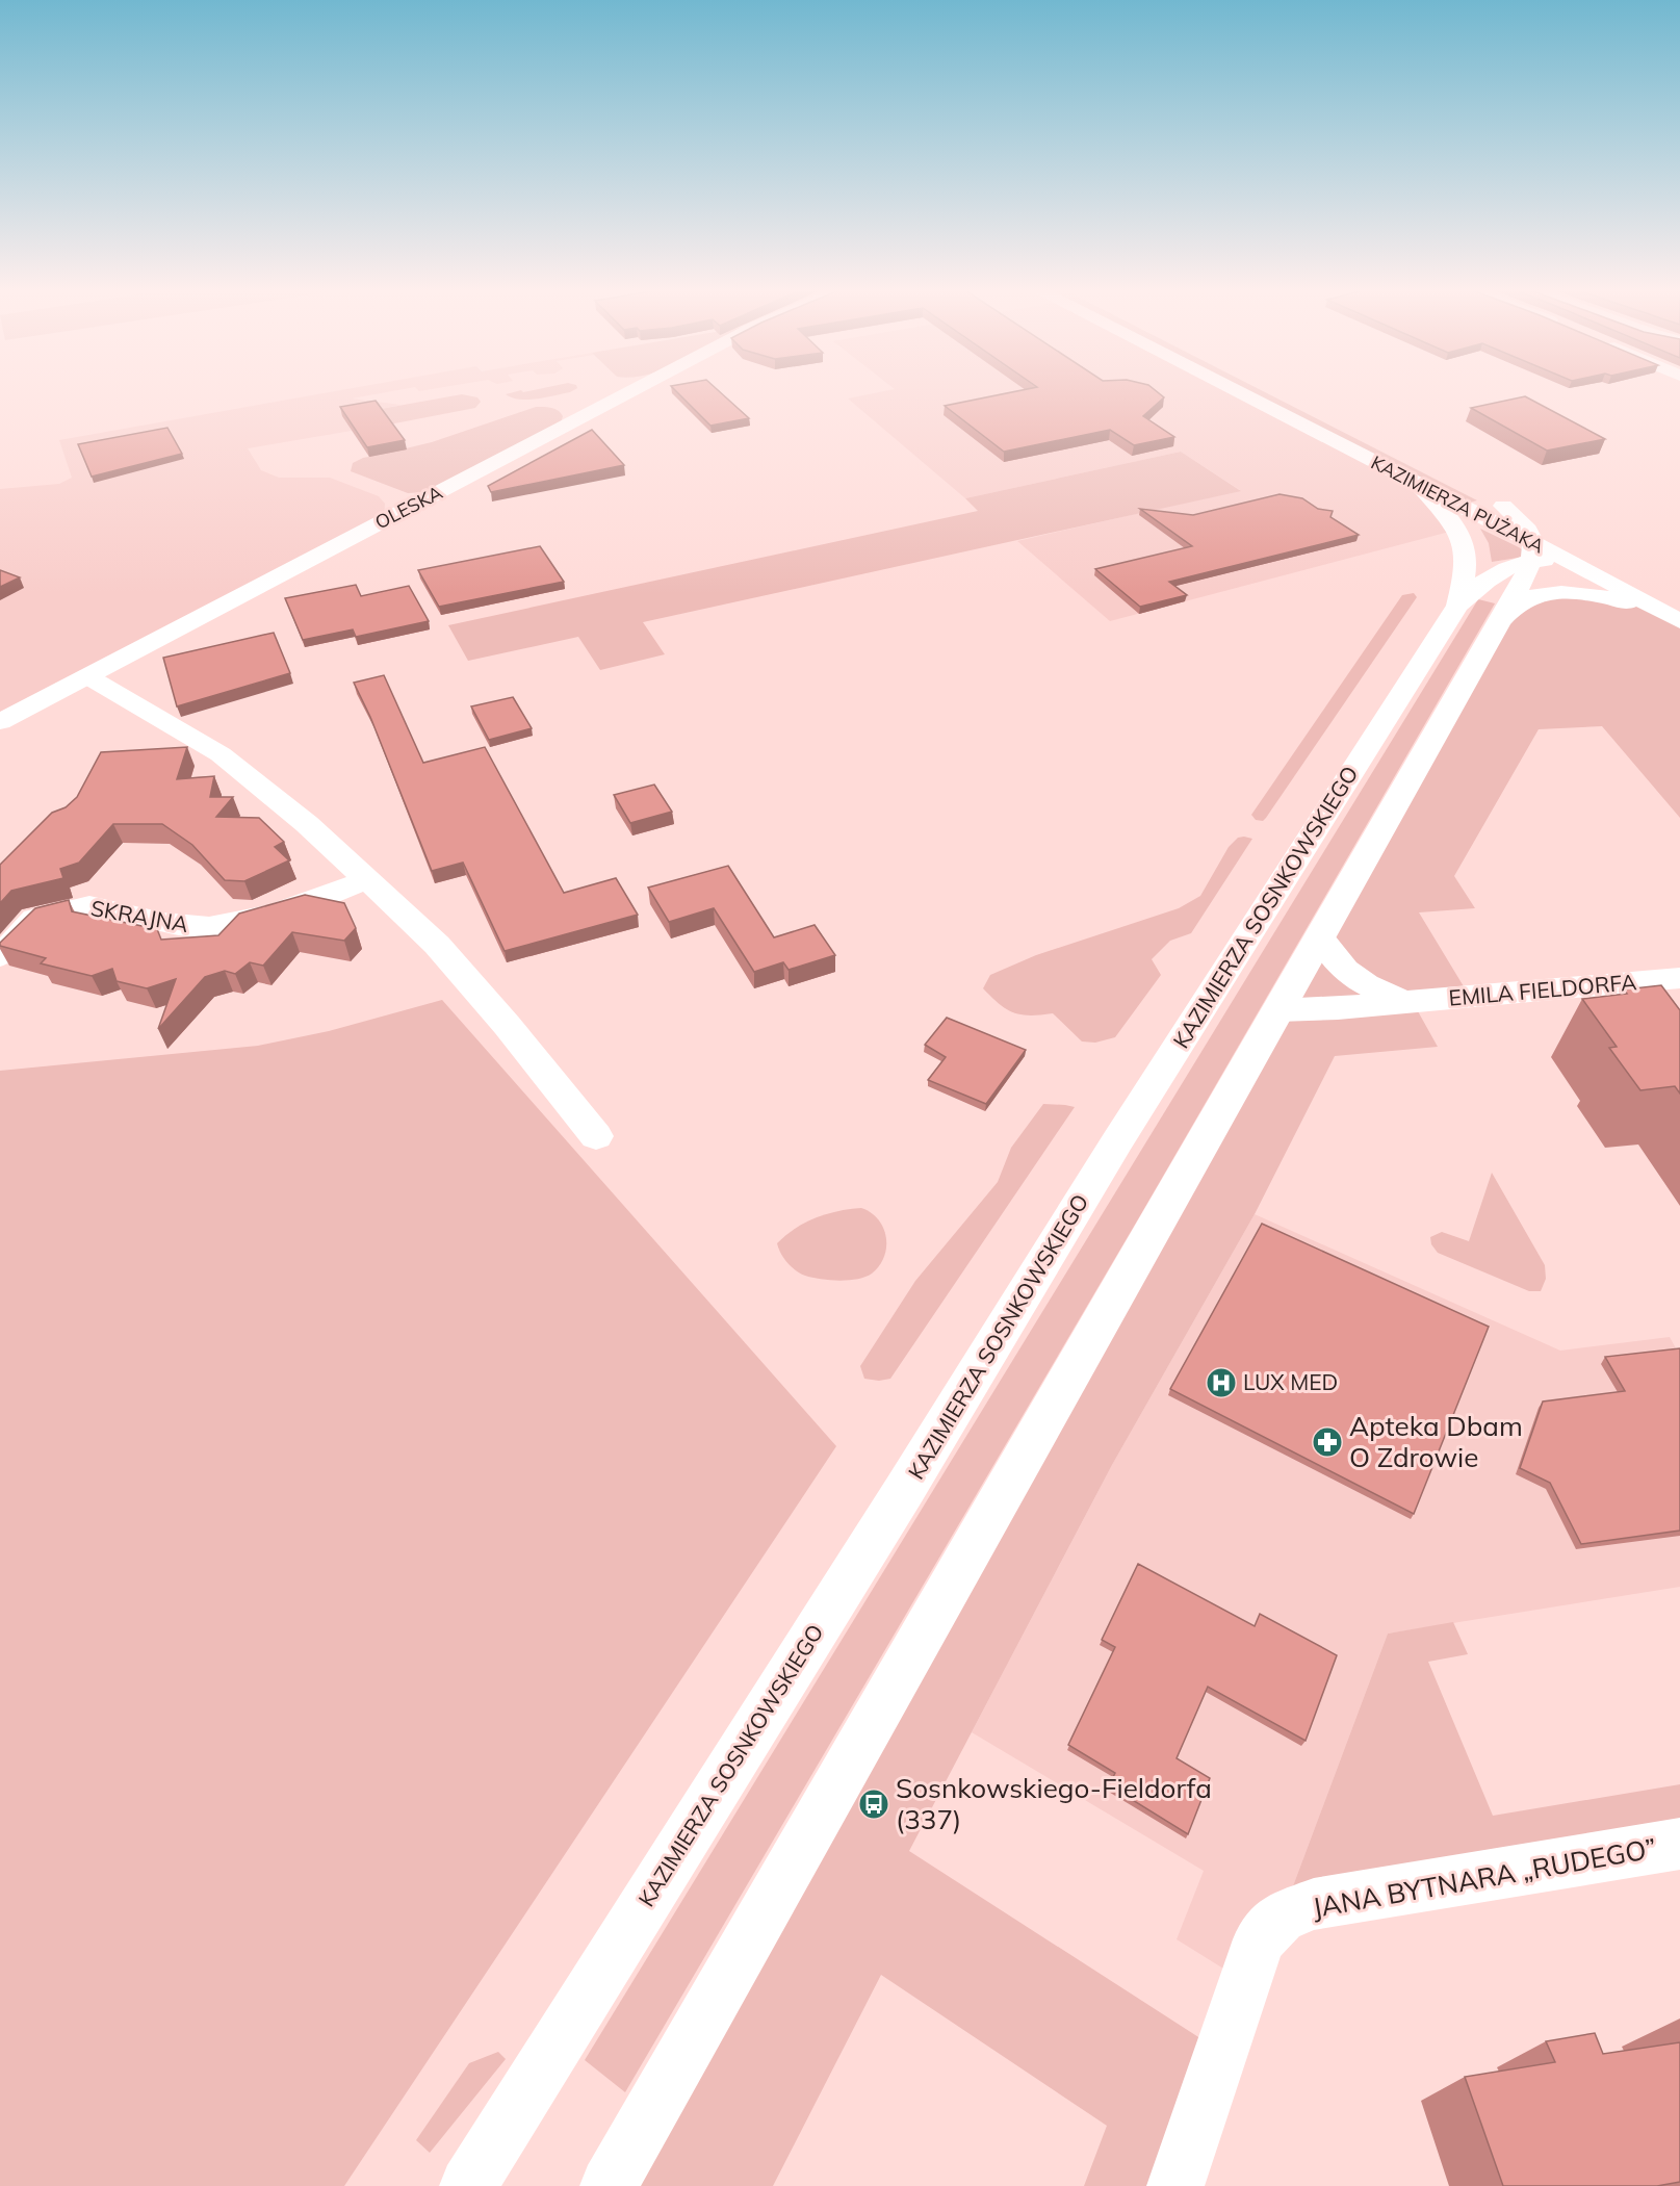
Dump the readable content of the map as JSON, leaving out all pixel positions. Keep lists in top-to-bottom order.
{
  "streets": {
    "street": [
      "KAZIMIERZA PUŻAKA",
      "OLESKA",
      "KAZIMIERZA SOSNKOWSKIEGO",
      "SKRAJNA",
      "EMILA FIELDORFA",
      "JANA BYTNARA „RUDEGO”"
    ]
  },
  "crossings": [
    ["KAZIMIERZA PUŻAKA", "KAZIMIERZA SOSNKOWSKIEGO"]
  ],
  "places": {
    "hospital": ["LUX MED"],
    "pharmacy": ["Apteka Dbam O Zdrowie"],
    "bus stop": ["Sosnkowskiego-Fieldorfa (337)"]
  }
}
